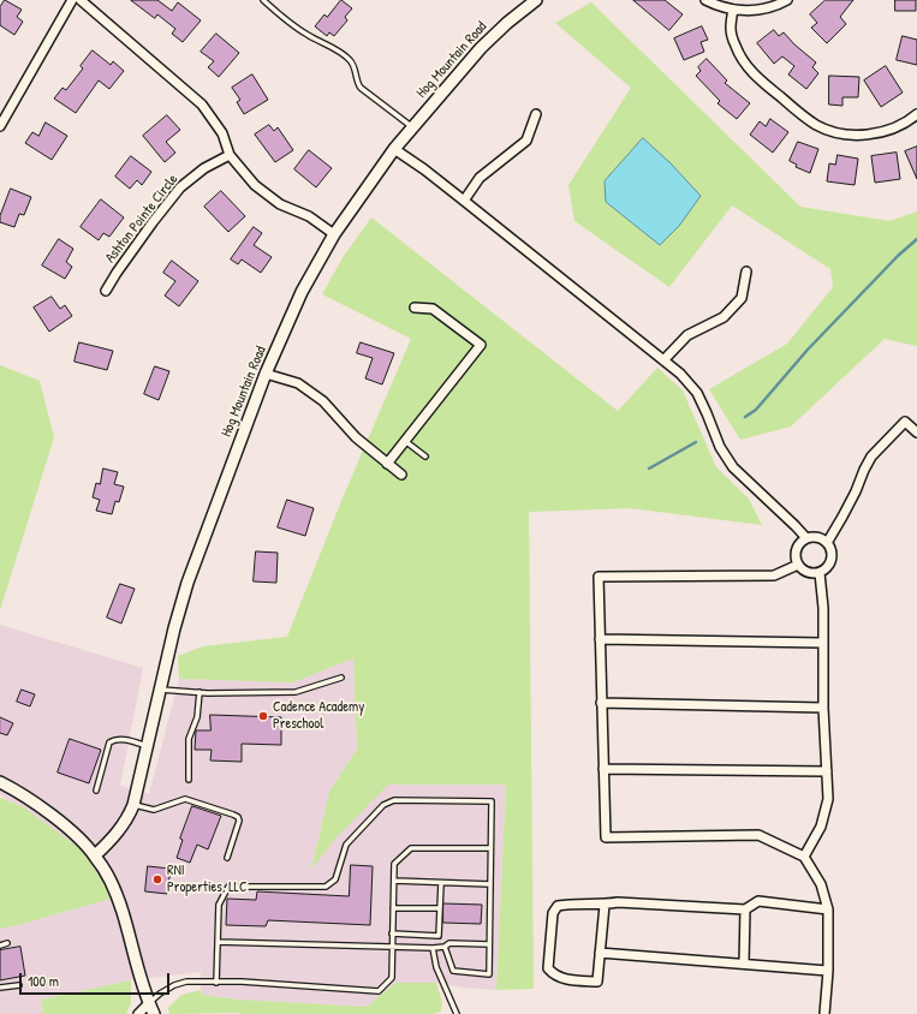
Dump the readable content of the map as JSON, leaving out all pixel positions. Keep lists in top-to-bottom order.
{
  "streets": {
    "street": ["Hog Mountain Road", "Ashton Pointe Circle"]
  },
  "places": ["Cadence Academy Preschool", "RNI Properties, LLC"],
  "scale_bar": "100 m"
}
